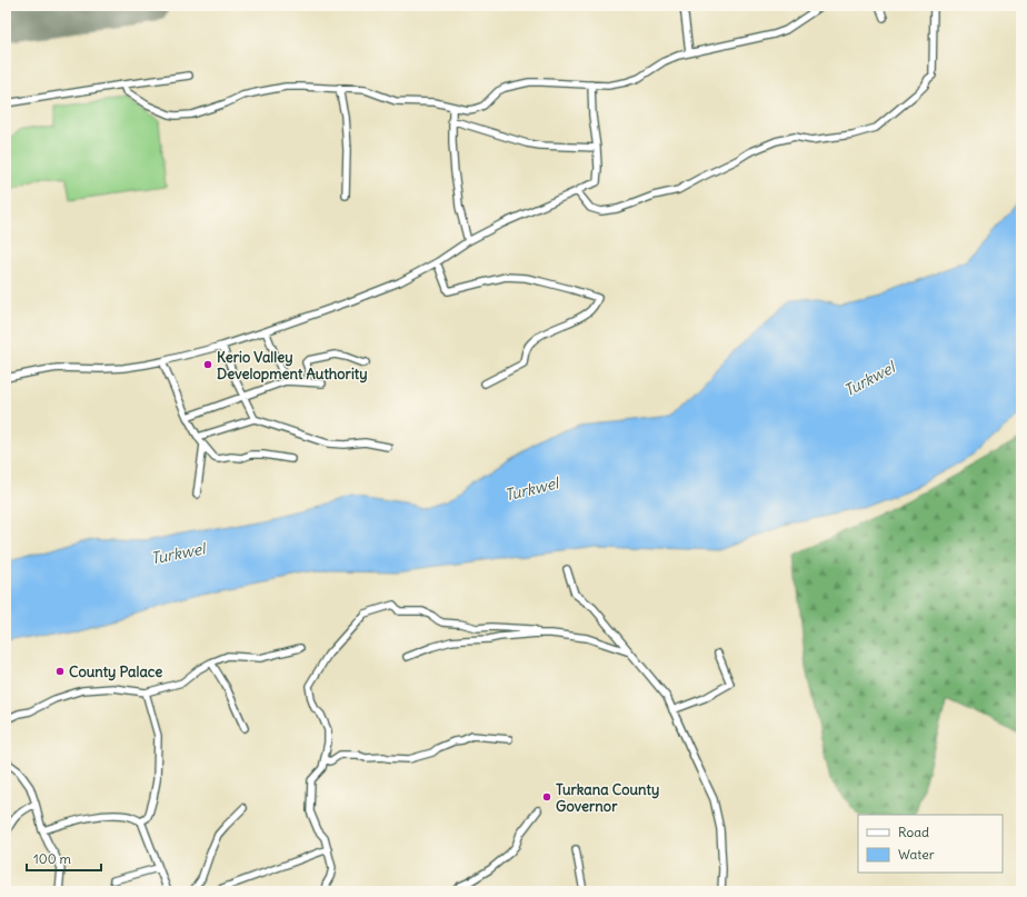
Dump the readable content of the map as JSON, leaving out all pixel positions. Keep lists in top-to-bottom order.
{
  "water": ["Turkwel"],
  "places": ["Kerio Valley Development Authority", "County Palace", "Turkana County Governor"],
  "legend": ["Road", "Water"],
  "scale_bar": "100 m"
}
